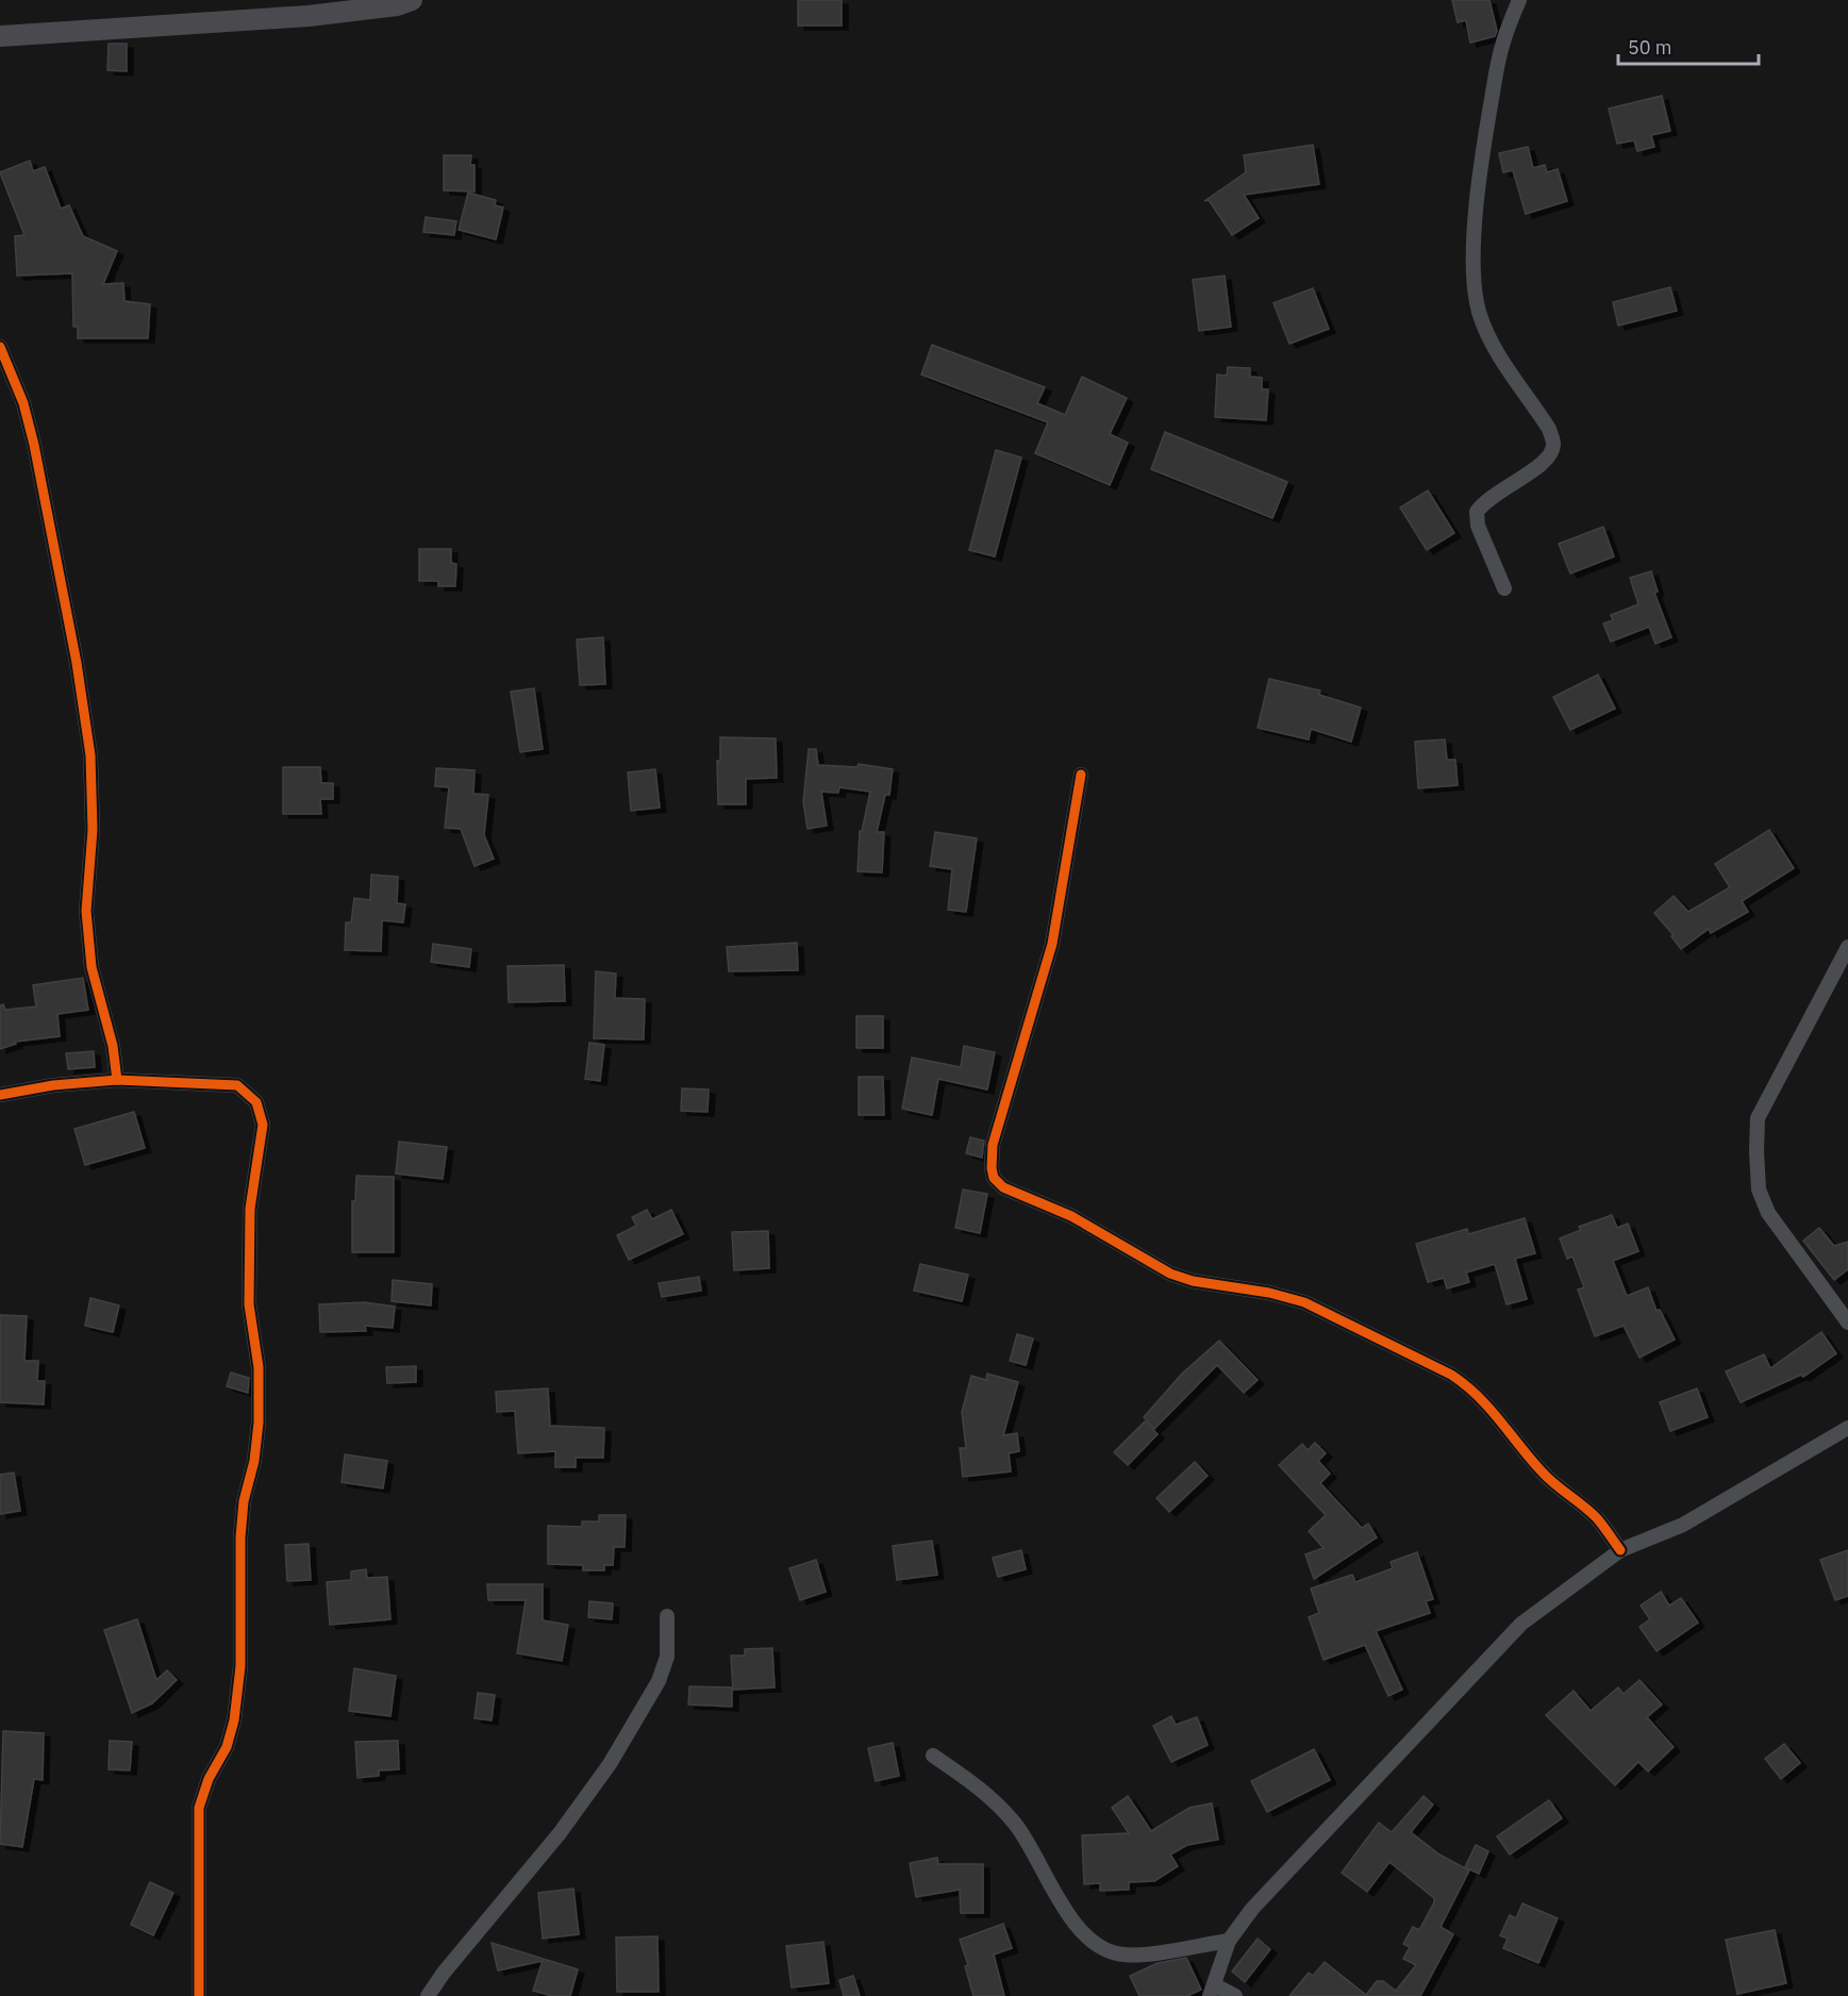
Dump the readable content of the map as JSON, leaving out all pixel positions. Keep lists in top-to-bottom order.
{
  "scale_bar": "50 m"
}
